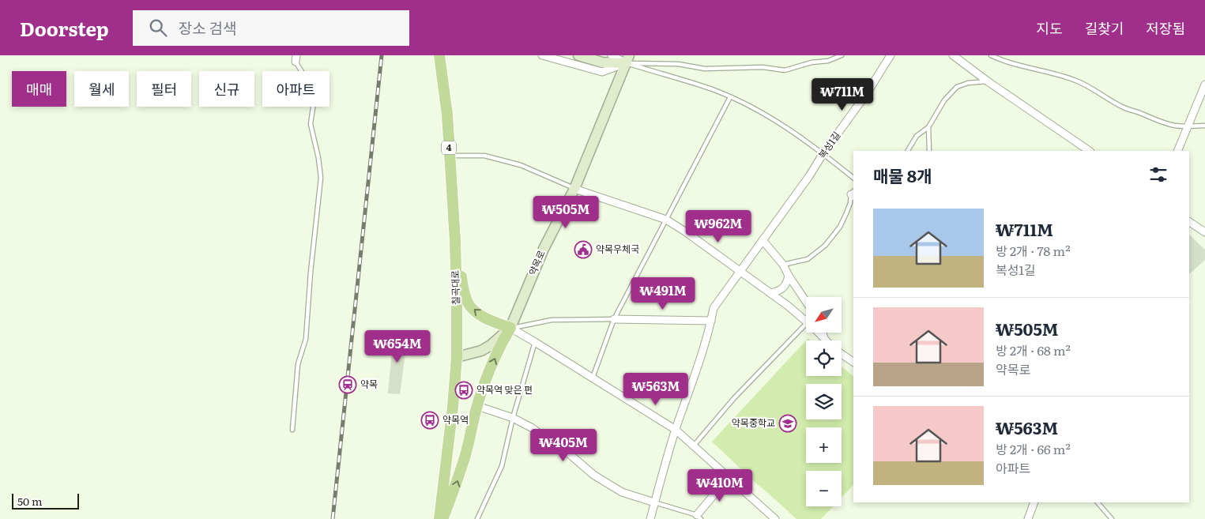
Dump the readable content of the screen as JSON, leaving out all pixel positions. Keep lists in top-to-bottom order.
{
  "streets": {
    "main road": ["4", "칠곡대로"],
    "street": ["복성1길", "약목로"]
  },
  "crossings": [
    ["약목로", "칠곡대로"]
  ],
  "places": {
    "public building": ["약목우체국"],
    "station": ["약목"],
    "bus stop": ["약목역 맞은 편", "약목역"],
    "school or university": ["약목중학교"]
  },
  "scale_bar": "50 m",
  "north": "bottom left",
  "page": {
    "header": "Doorstep",
    "search": "장소 검색",
    "nav": ["지도", "길찾기", "저장됨"],
    "chip": [
      "매매",
      "월세",
      "필터",
      "신규",
      "아파트"
    ],
    "price": [
      "₩711M",
      "₩505M",
      "₩962M",
      "₩491M",
      "₩654M",
      "₩563M",
      "₩405M",
      "₩410M"
    ],
    "heading": "매물 8개",
    "list": [
      {
        "name": "₩711M",
        "note": "방 2개 · 78 m² · 복성1길"
      },
      {
        "name": "₩505M",
        "note": "방 2개 · 68 m² · 약목로"
      },
      {
        "name": "₩563M",
        "note": "방 2개 · 66 m² · 아파트"
      }
    ],
    "map_buttons": ["+", "−"],
    "scale": "50 m"
  }
}
